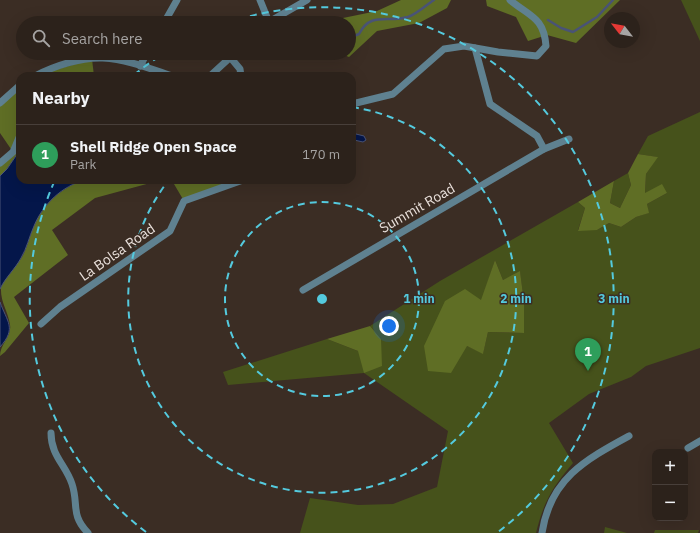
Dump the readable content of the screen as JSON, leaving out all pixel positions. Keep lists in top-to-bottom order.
{
  "streets": {
    "street": ["Summit Road", "La Bolsa Road"]
  },
  "north": "top left",
  "page": {
    "search": "Search here",
    "heading": "Nearby",
    "list": [
      {
        "mark": "1",
        "name": "Shell Ridge Open Space",
        "note": "Park",
        "value": "170 m"
      }
    ],
    "pins": "1",
    "map_buttons": ["+", "−"]
  },
  "rings": ["1 min", "2 min", "3 min"]
}
